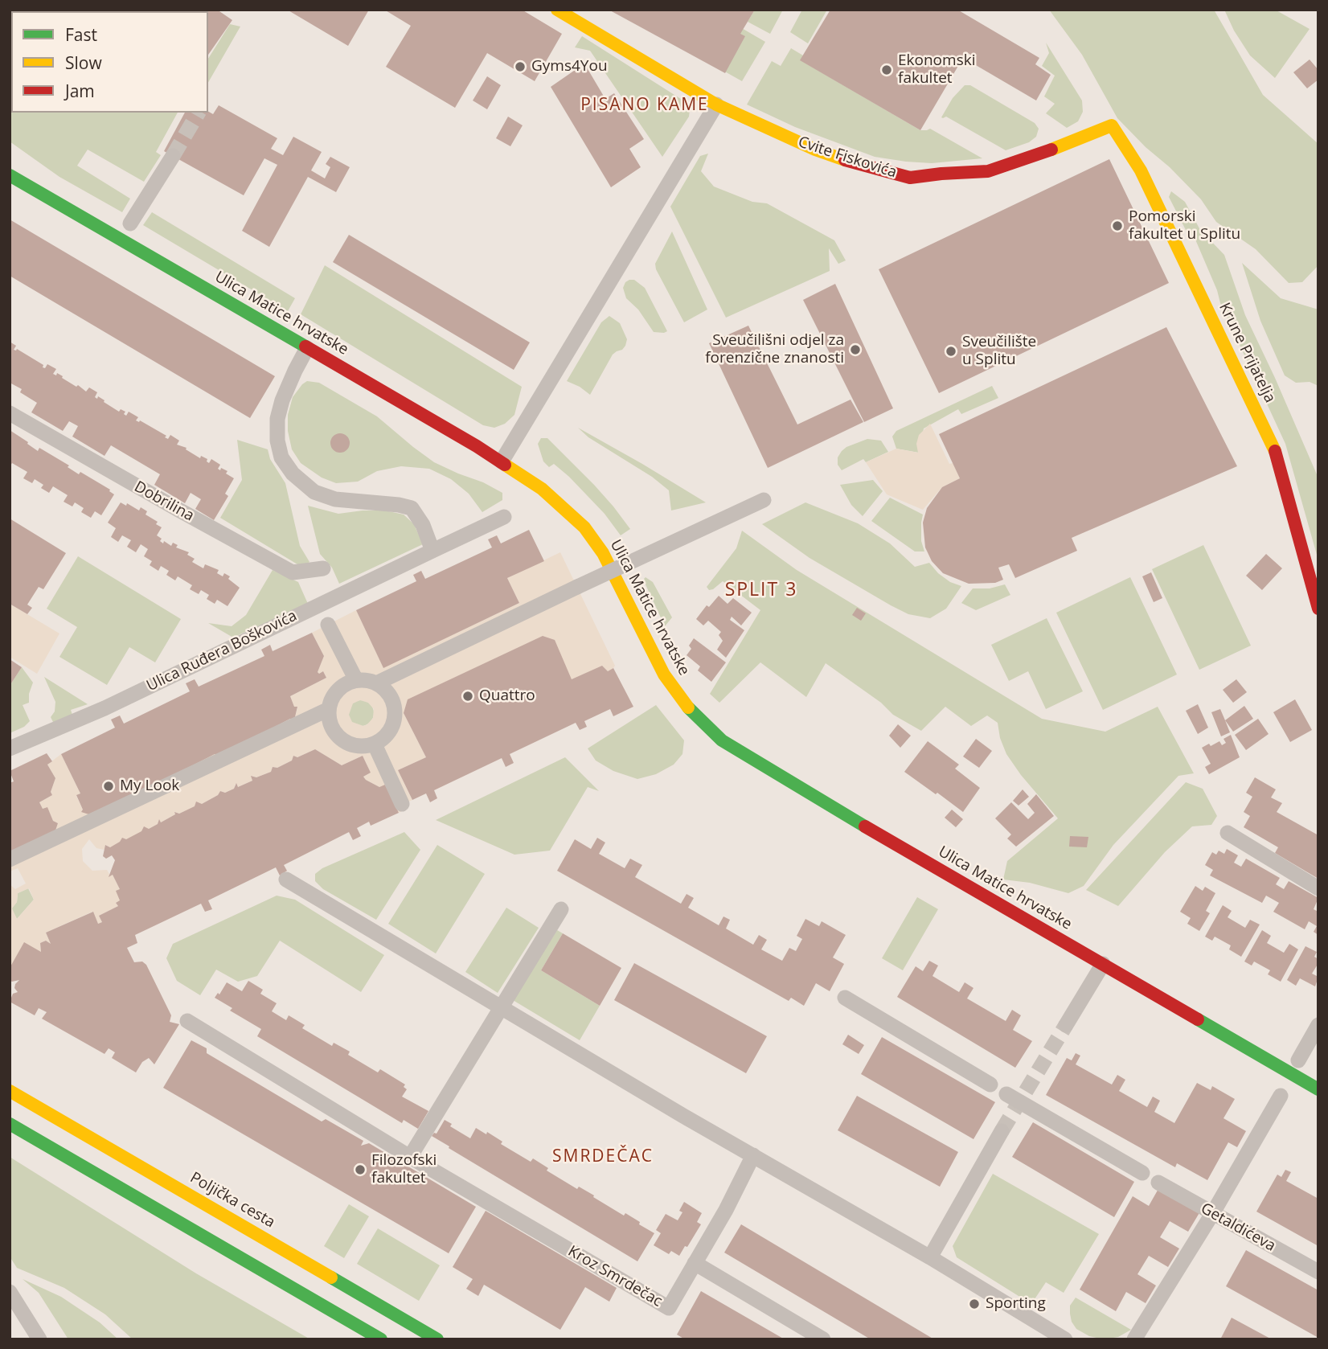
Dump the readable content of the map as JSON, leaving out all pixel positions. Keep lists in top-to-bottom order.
{
  "streets": {
    "street": [
      "Cvite Fiskovića",
      "Ulica Matice hrvatske",
      "Krune Prijatelja",
      "Dobrilina",
      "Ulica Ruđera Boškovića",
      "Poljička cesta",
      "Getaldićeva",
      "Kroz Smrdečac"
    ]
  },
  "crossings": [
    ["Cvite Fiskovića", "Krune Prijatelja"]
  ],
  "districts": ["PISANO KAME", "SPLIT 3", "SMRDEČAC"],
  "places": [
    "Gyms4You",
    "Ekonomski fakultet",
    "Pomorski fakultet u Splitu",
    "Sveučilišni odjel za forenzične znanosti",
    "Sveučilište u Splitu",
    "Quattro",
    "My Look",
    "Filozofski fakultet",
    "Sporting"
  ],
  "legend": ["Fast", "Slow", "Jam"]
}
